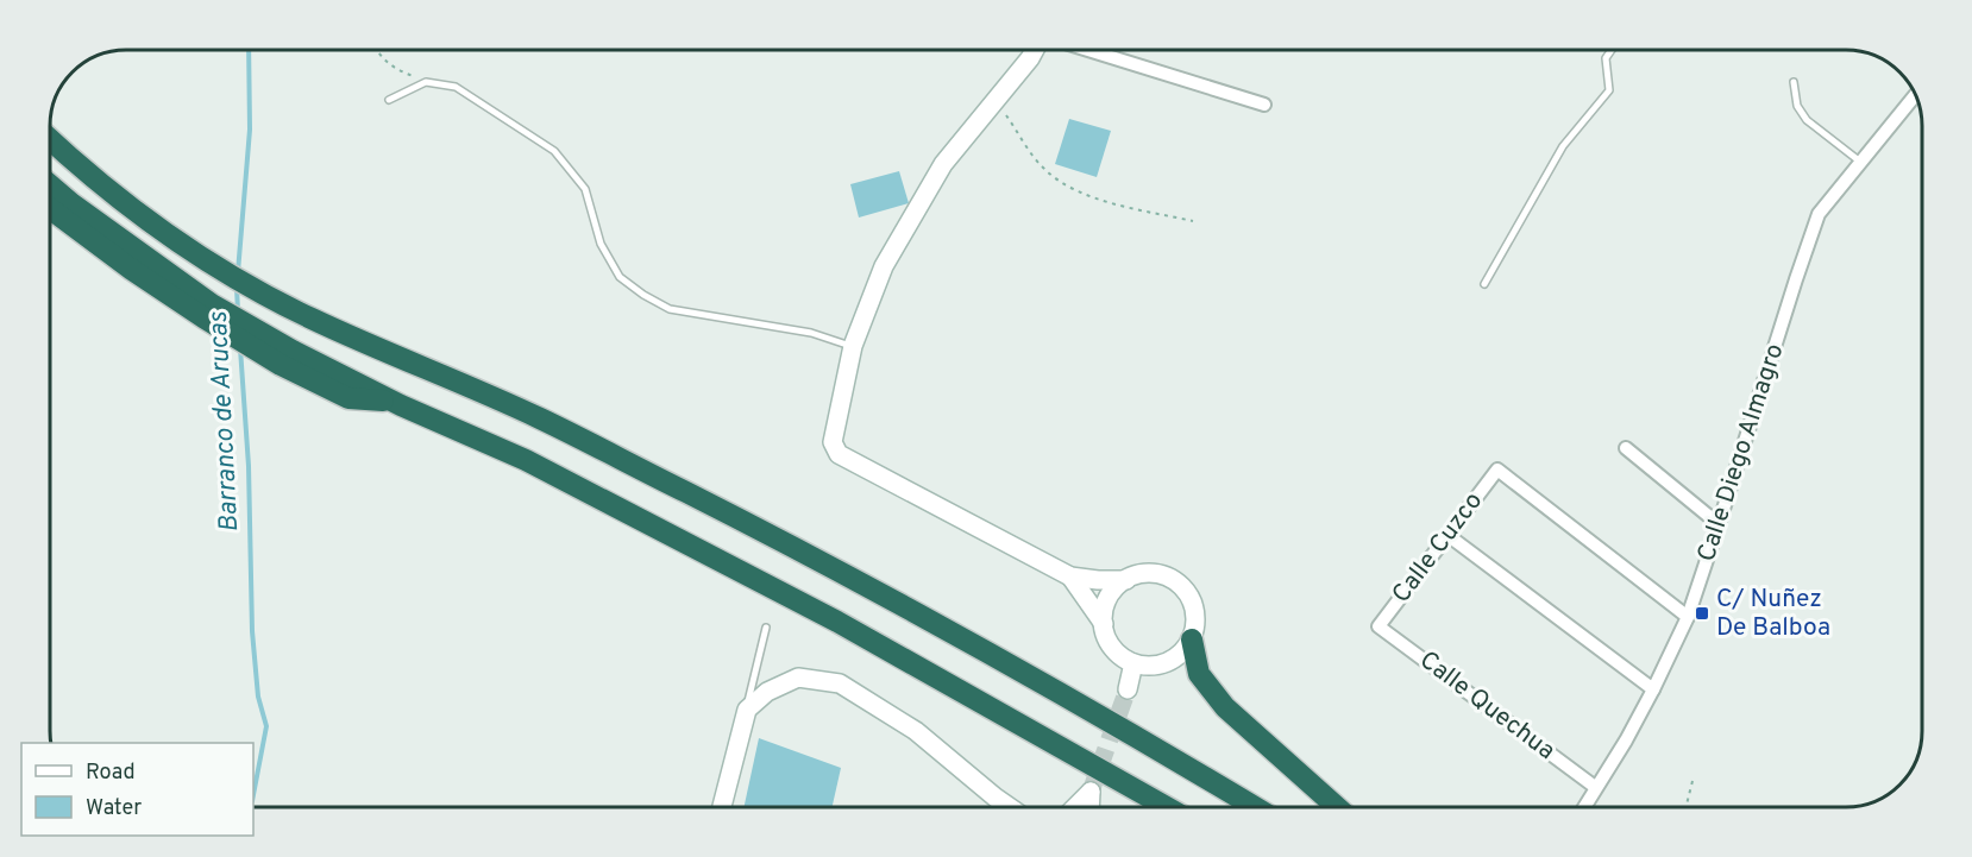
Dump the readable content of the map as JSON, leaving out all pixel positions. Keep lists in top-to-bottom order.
{
  "streets": {
    "street": ["Calle Diego Almagro", "Calle Cuzco", "Calle Quechua"]
  },
  "crossings": [
    ["Calle Diego Almagro", "Calle Cuzco"],
    ["Calle Diego Almagro", "Calle Quechua"],
    ["Calle Cuzco", "Calle Quechua"]
  ],
  "water": ["Barranco de Arucas"],
  "places": {
    "transit": ["C/ Nuñez De Balboa"]
  },
  "legend": ["Road", "Water"]
}
